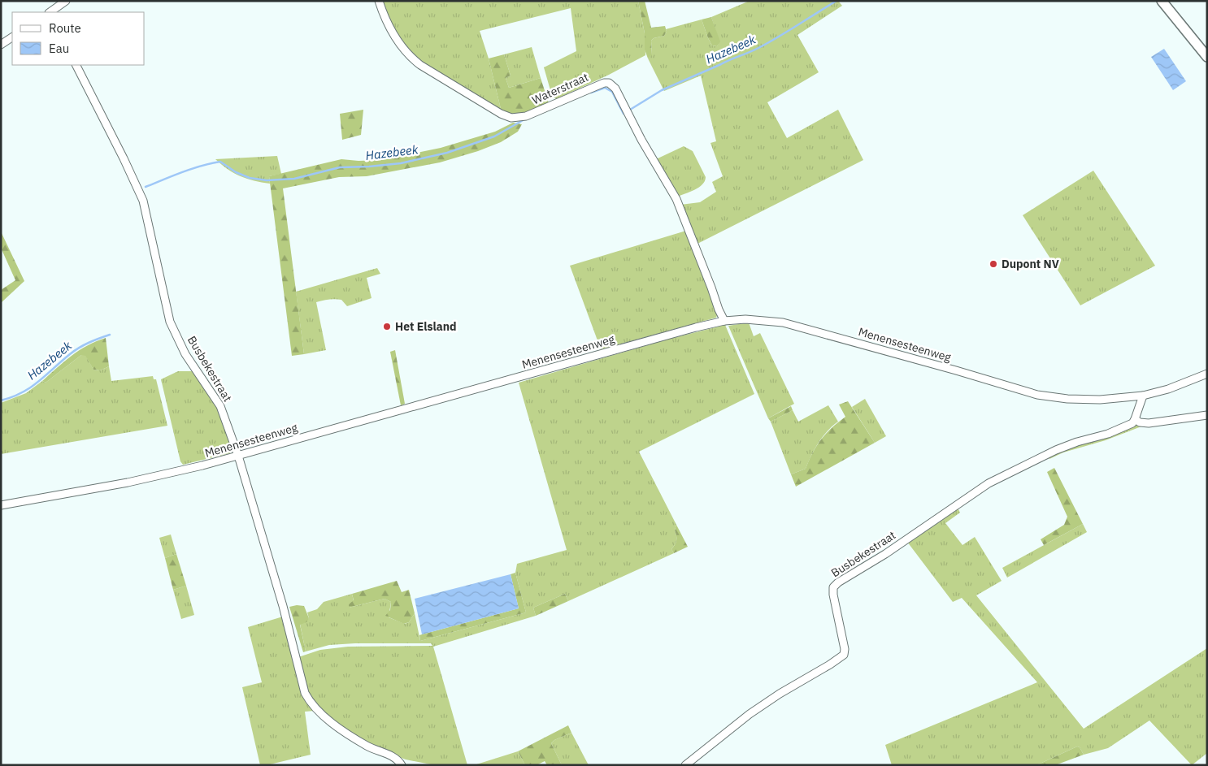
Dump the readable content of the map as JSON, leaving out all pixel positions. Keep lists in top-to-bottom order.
{
  "streets": {
    "street": ["Waterstraat", "Menensesteenweg", "Busbekestraat"]
  },
  "crossings": [
    ["Waterstraat", "Menensesteenweg"],
    ["Menensesteenweg", "Busbekestraat"]
  ],
  "water": ["Hazebeek"],
  "places": ["Dupont NV", "Het Elsland"],
  "legend": ["Route", "Eau"]
}
